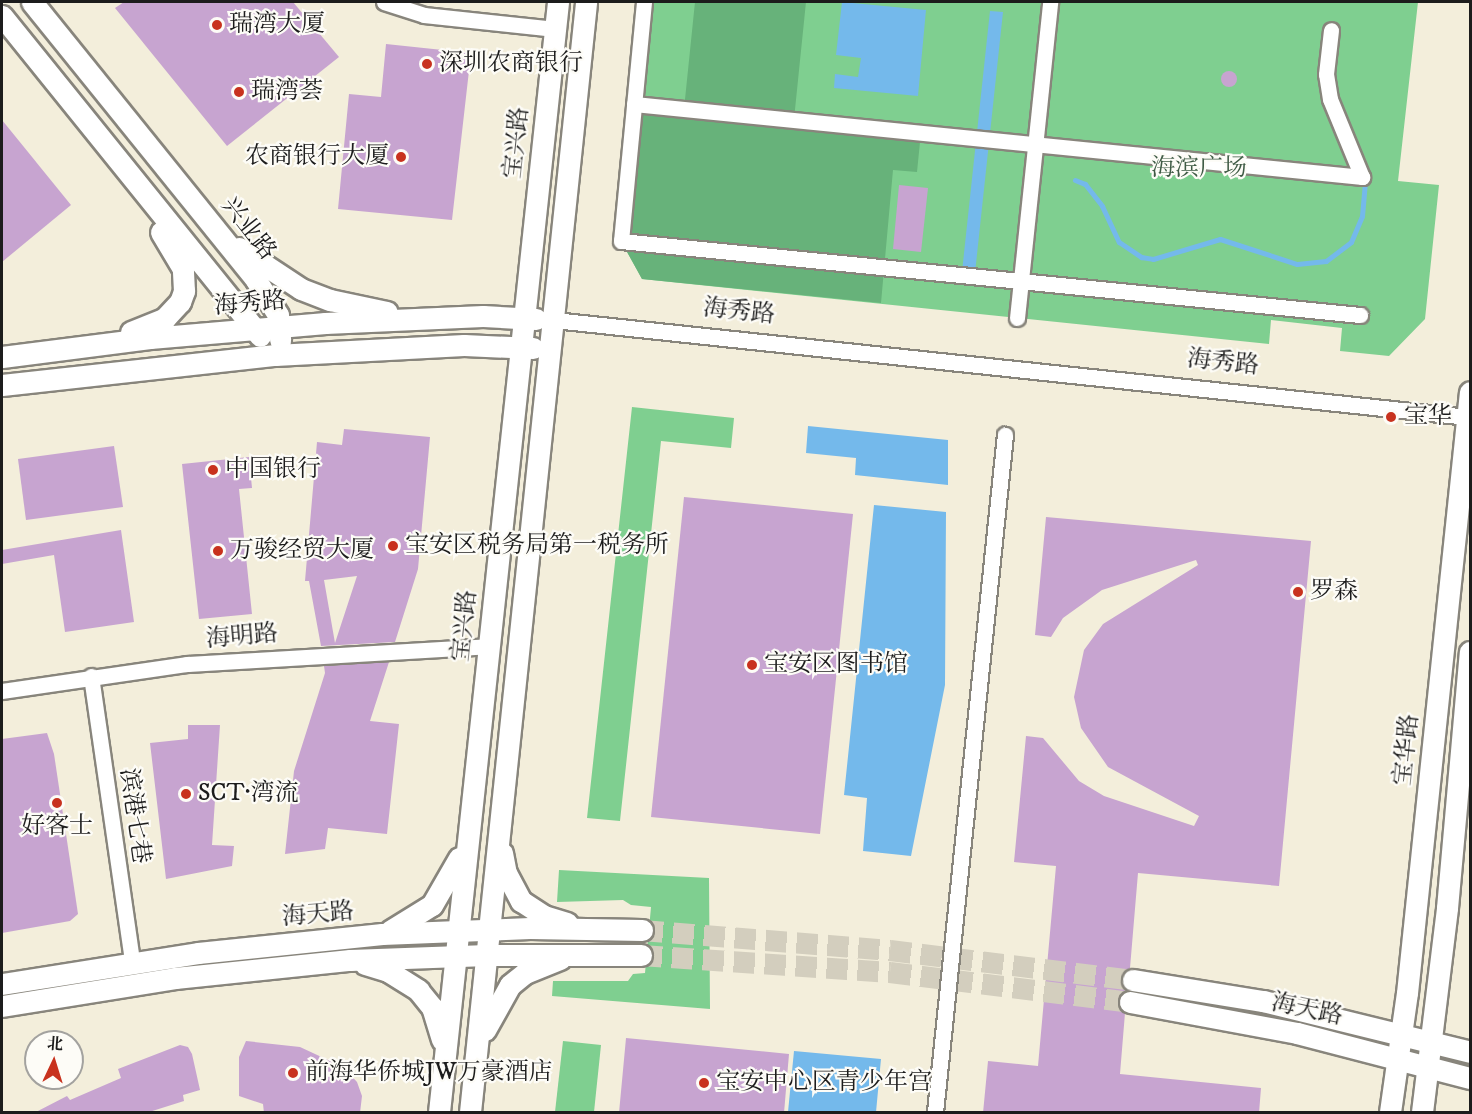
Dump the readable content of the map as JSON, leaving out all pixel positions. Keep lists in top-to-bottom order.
{
  "streets": {
    "main road": [
      "宝兴路",
      "兴业路",
      "海秀路",
      "宝华路",
      "海天路"
    ],
    "street": ["海明路", "滨港七巷"]
  },
  "crossings": [
    ["宝兴路", "海秀路"],
    ["宝兴路", "海明路"],
    ["宝兴路", "海天路"],
    ["兴业路", "海秀路"],
    ["海秀路", "宝华路"],
    ["海明路", "滨港七巷"],
    ["宝华路", "海天路"],
    ["滨港七巷", "海天路"]
  ],
  "parks": ["海滨广场"],
  "places": [
    "瑞湾大厦",
    "深圳农商银行",
    "瑞湾荟",
    "农商银行大厦",
    "宝华",
    "中国银行",
    "宝安区税务局第一税务所",
    "万骏经贸大厦",
    "罗森",
    "宝安区图书馆",
    "SCT·湾流",
    "好客士",
    "前海华侨城JW万豪酒店",
    "宝安中心区青少年宫"
  ],
  "north": "top"
}
